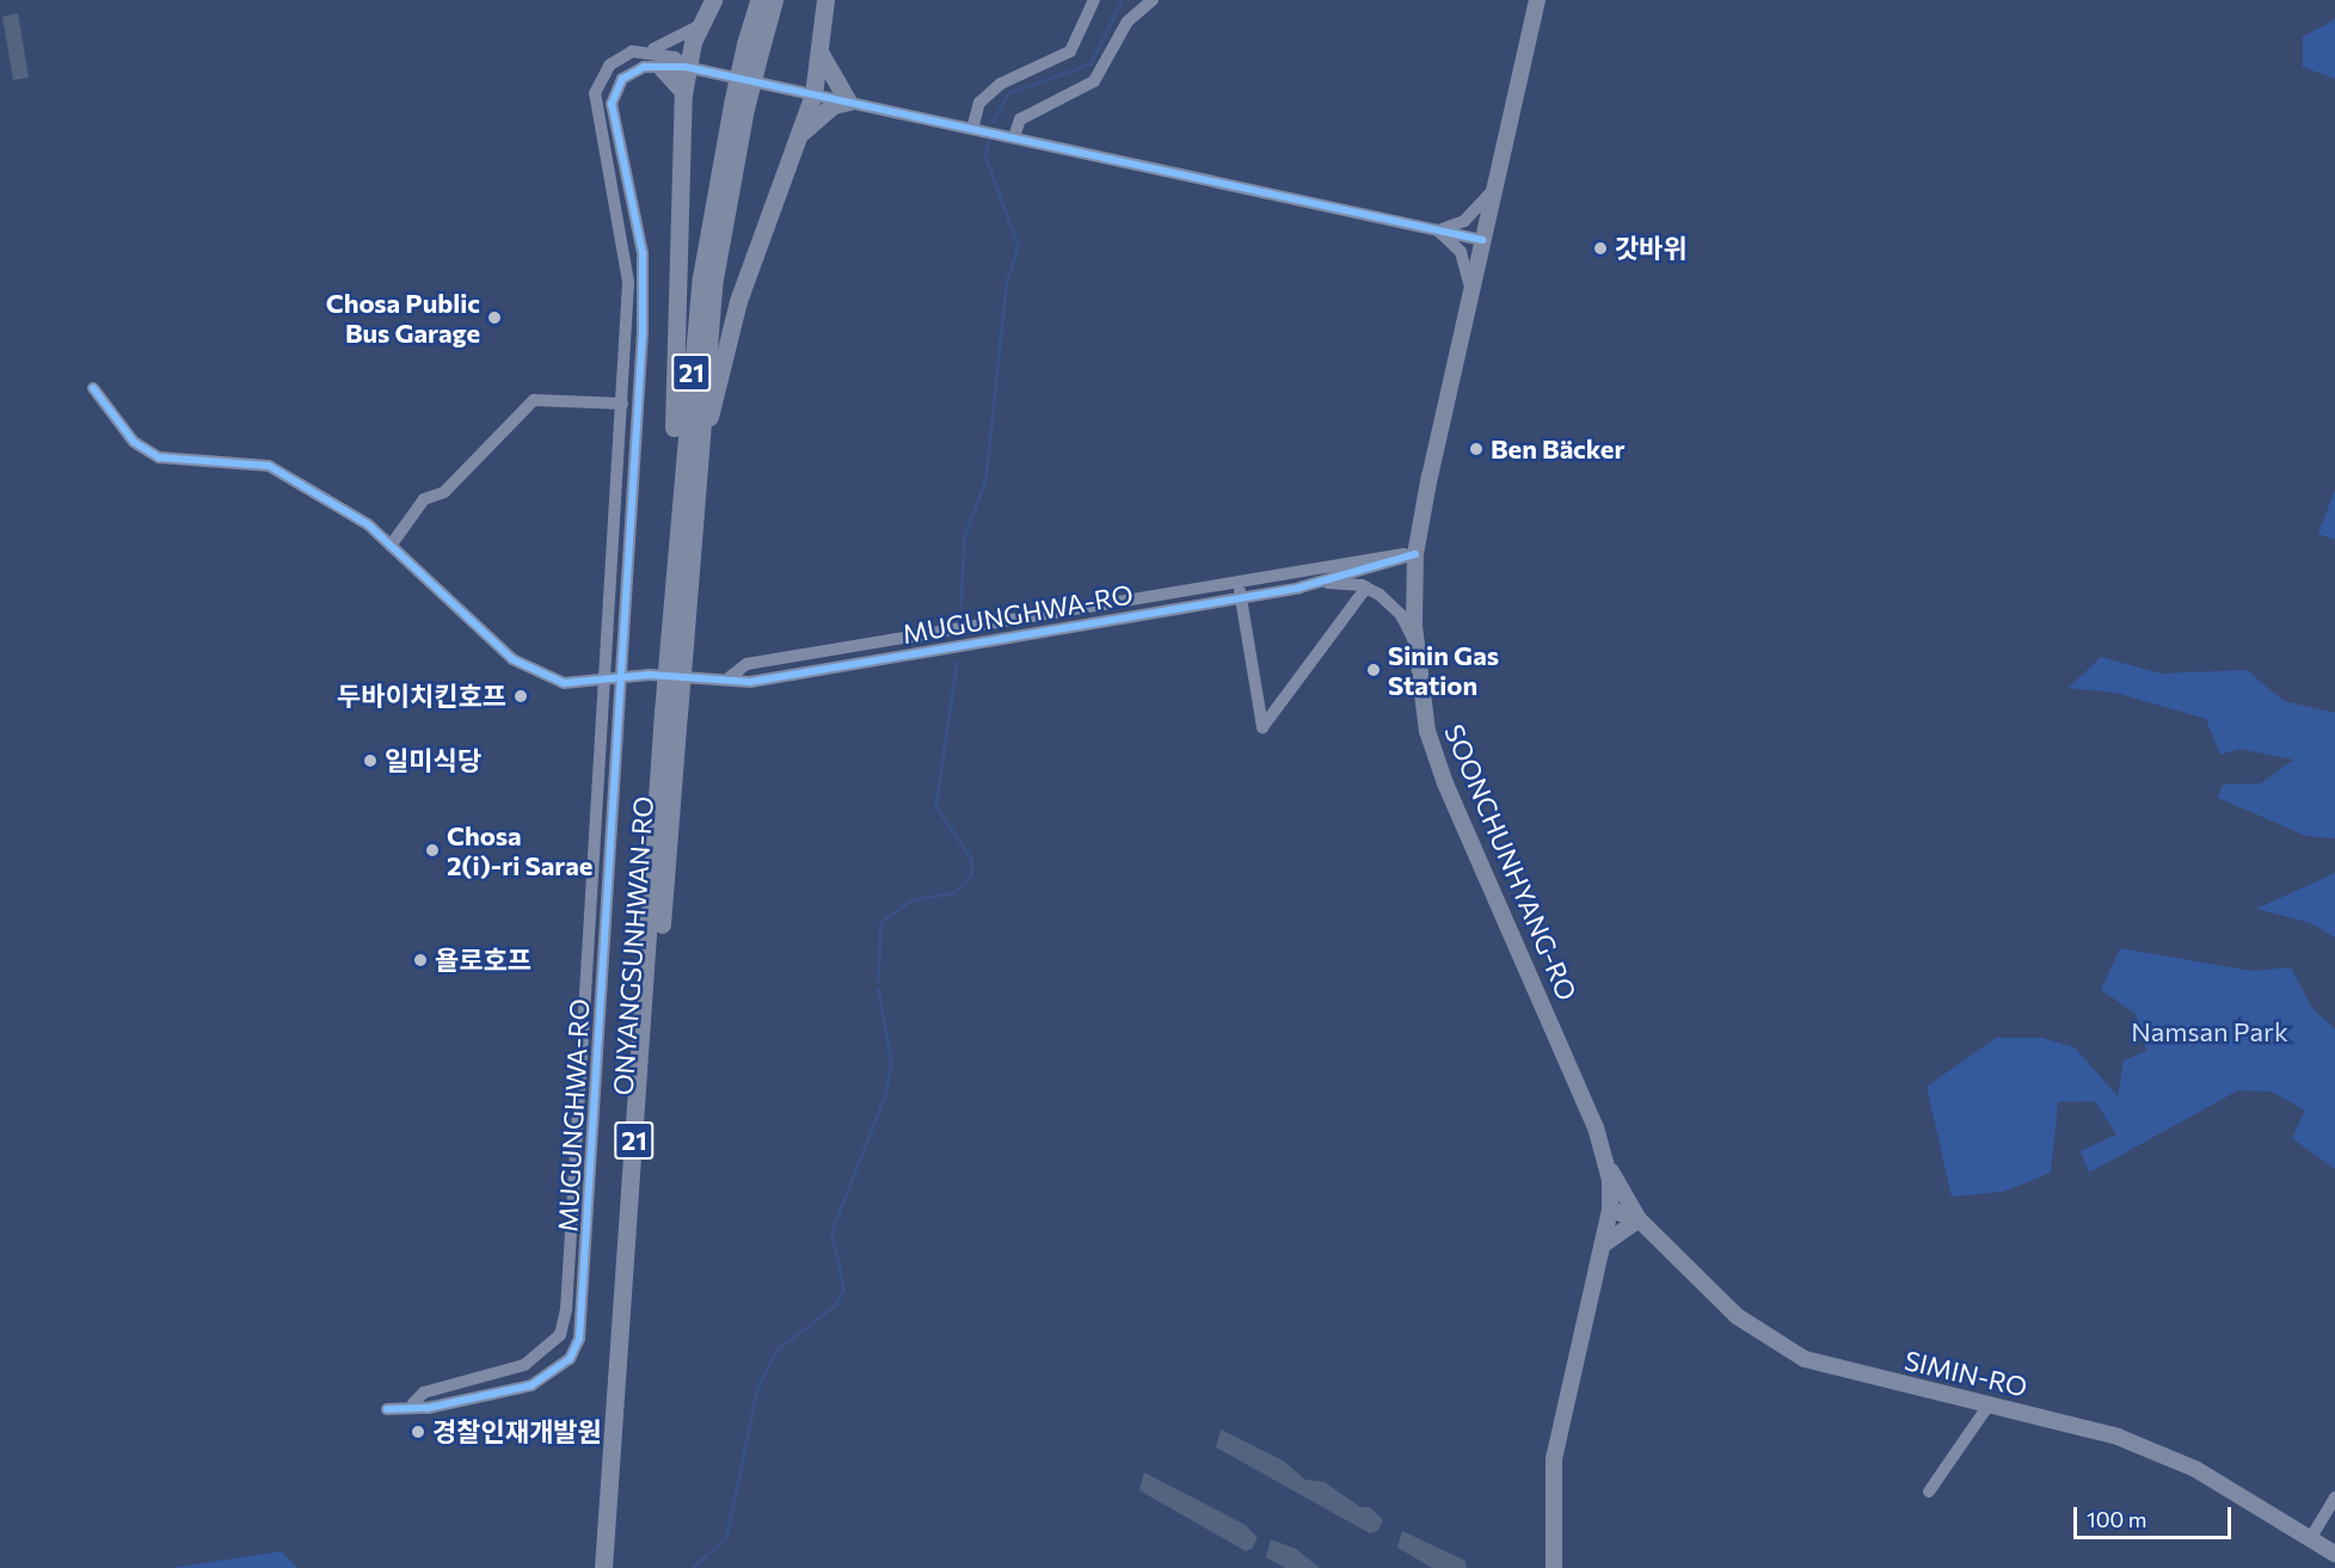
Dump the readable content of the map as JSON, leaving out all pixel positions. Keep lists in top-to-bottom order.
{
  "streets": {
    "highway": ["21", "ONYANGSUNHWAN-RO"],
    "main road": ["SOONCHUNHYANG-RO", "SIMIN-RO"],
    "street": ["MUGUNGHWA-RO"]
  },
  "crossings": [
    ["21", "ONYANGSUNHWAN-RO"],
    ["MUGUNGHWA-RO", "SOONCHUNHYANG-RO"],
    ["SOONCHUNHYANG-RO", "SIMIN-RO"]
  ],
  "parks": ["Namsan Park"],
  "places": [
    "갓바위",
    "Chosa Public Bus Garage",
    "Ben Bäcker",
    "Sinin Gas Station",
    "두바이치킨호프",
    "일미식당",
    "Chosa 2(i)-ri Sarae",
    "욜로호프",
    "경찰인재개발원"
  ],
  "scale_bar": "100 m"
}
